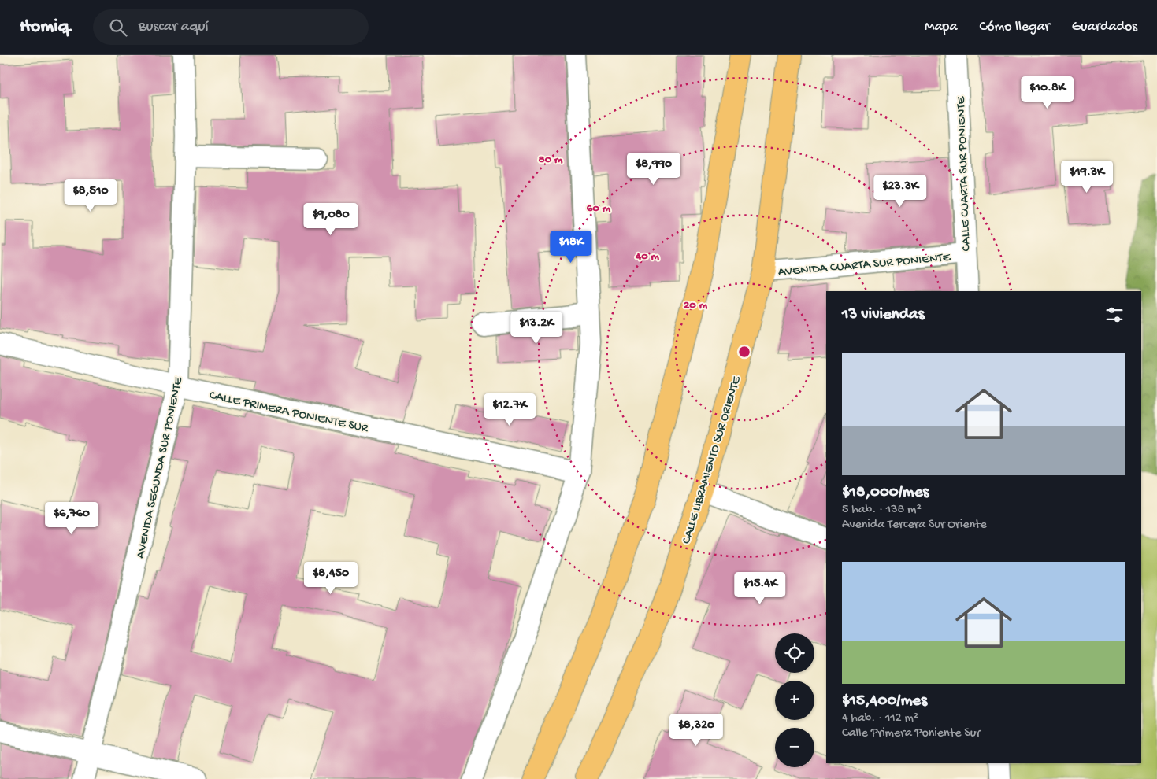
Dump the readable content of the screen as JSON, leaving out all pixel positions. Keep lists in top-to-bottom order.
{
  "streets": {
    "main road": ["CALLE LIBRAMIENTO SUR ORIENTE"],
    "street": [
      "CALLE CUARTA SUR PONIENTE",
      "AVENIDA CUARTA SUR PONIENTE",
      "CALLE PRIMERA PONIENTE SUR",
      "AVENIDA SEGUNDA SUR PONIENTE"
    ]
  },
  "crossings": [
    ["CALLE CUARTA SUR PONIENTE", "AVENIDA CUARTA SUR PONIENTE"],
    ["AVENIDA CUARTA SUR PONIENTE", "CALLE LIBRAMIENTO SUR ORIENTE"],
    ["CALLE PRIMERA PONIENTE SUR", "AVENIDA SEGUNDA SUR PONIENTE"]
  ],
  "page": {
    "header": "Homiq",
    "search": "Buscar aquí",
    "nav": ["Mapa", "Cómo llegar", "Guardados"],
    "price": [
      "$10.8K",
      "$8,990",
      "$19.3K",
      "$23.3K",
      "$8,510",
      "$9,080",
      "$18K",
      "$13.2K",
      "$12.7K",
      "$6,760",
      "$8,450",
      "$15.4K",
      "$8,320"
    ],
    "heading": "13 viviendas",
    "list": [
      {
        "name": "$18,000/mes",
        "note": "5 hab. · 138 m² · Avenida Tercera Sur Oriente"
      },
      {
        "name": "$15,400/mes",
        "note": "4 hab. · 112 m² · Calle Primera Poniente Sur"
      }
    ],
    "map_buttons": ["+", "−"]
  },
  "rings": [
    "80 m",
    "60 m",
    "40 m",
    "20 m"
  ]
}
